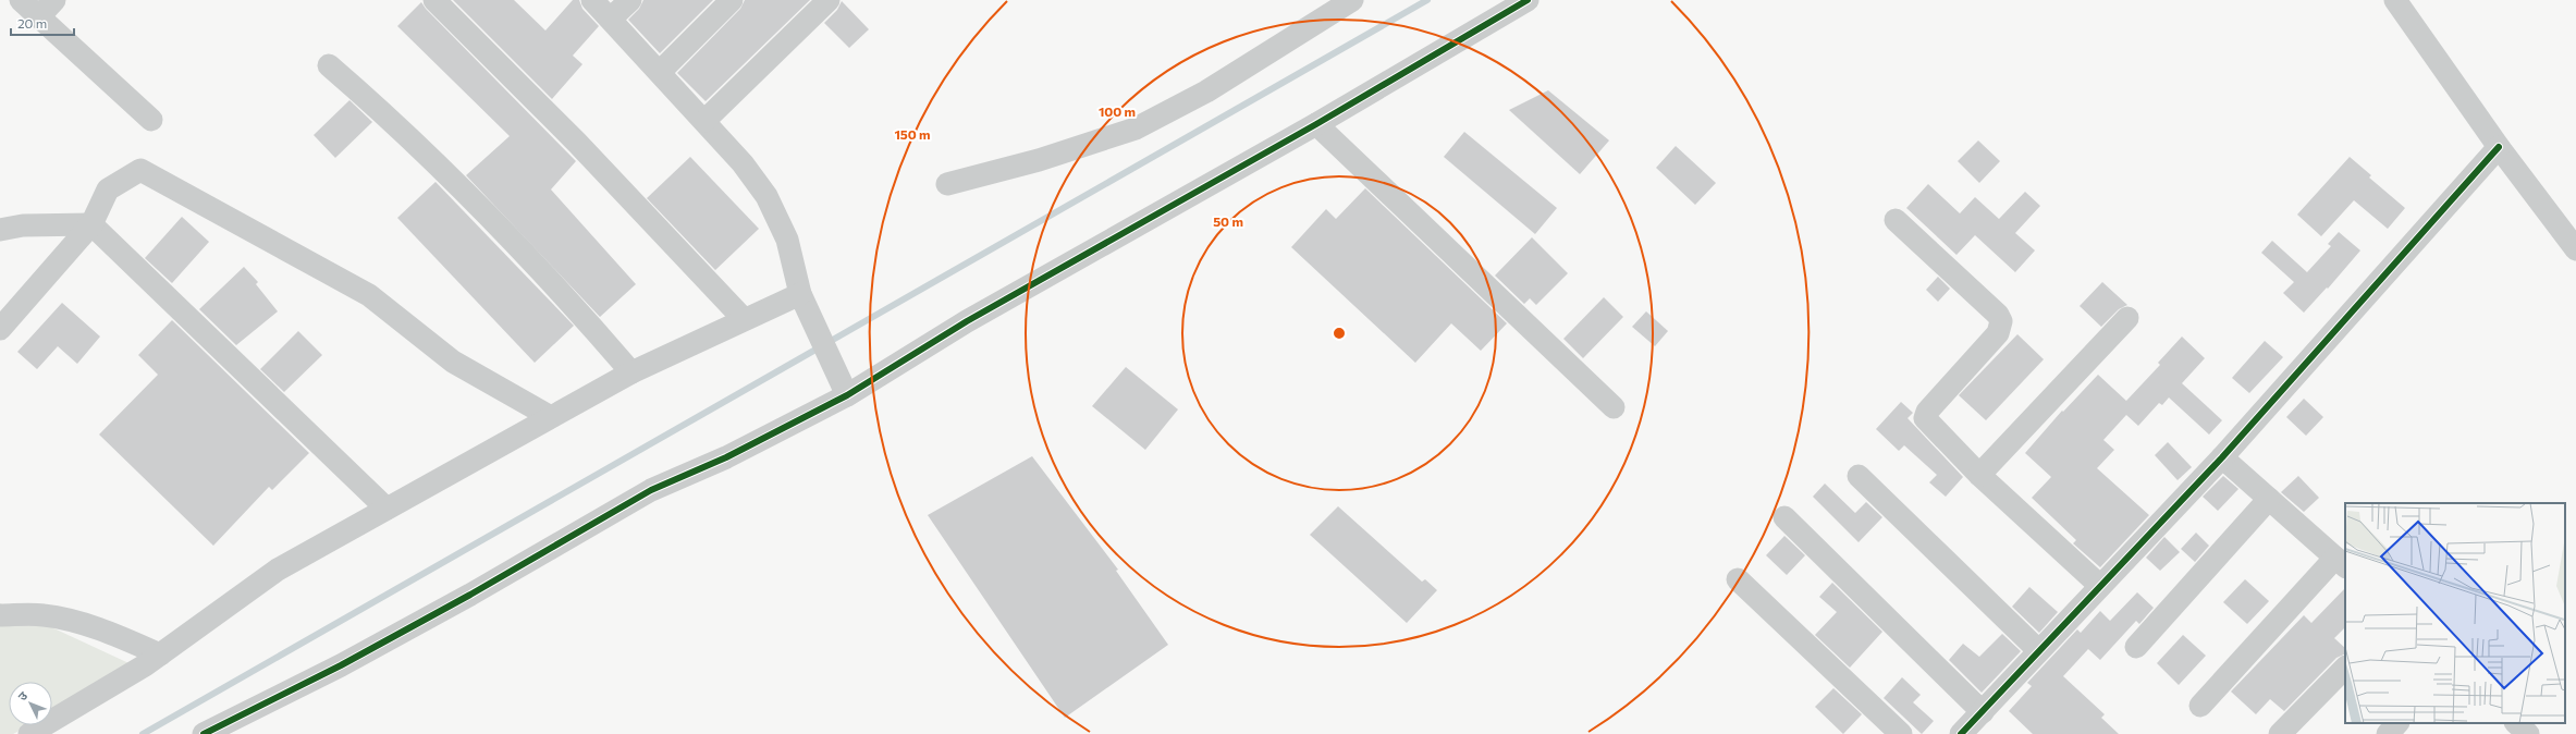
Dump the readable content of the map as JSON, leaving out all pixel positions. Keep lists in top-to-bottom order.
{
  "scale_bar": "20 m",
  "north": "top left",
  "rings": ["100 m", "150 m", "50 m"]
}
